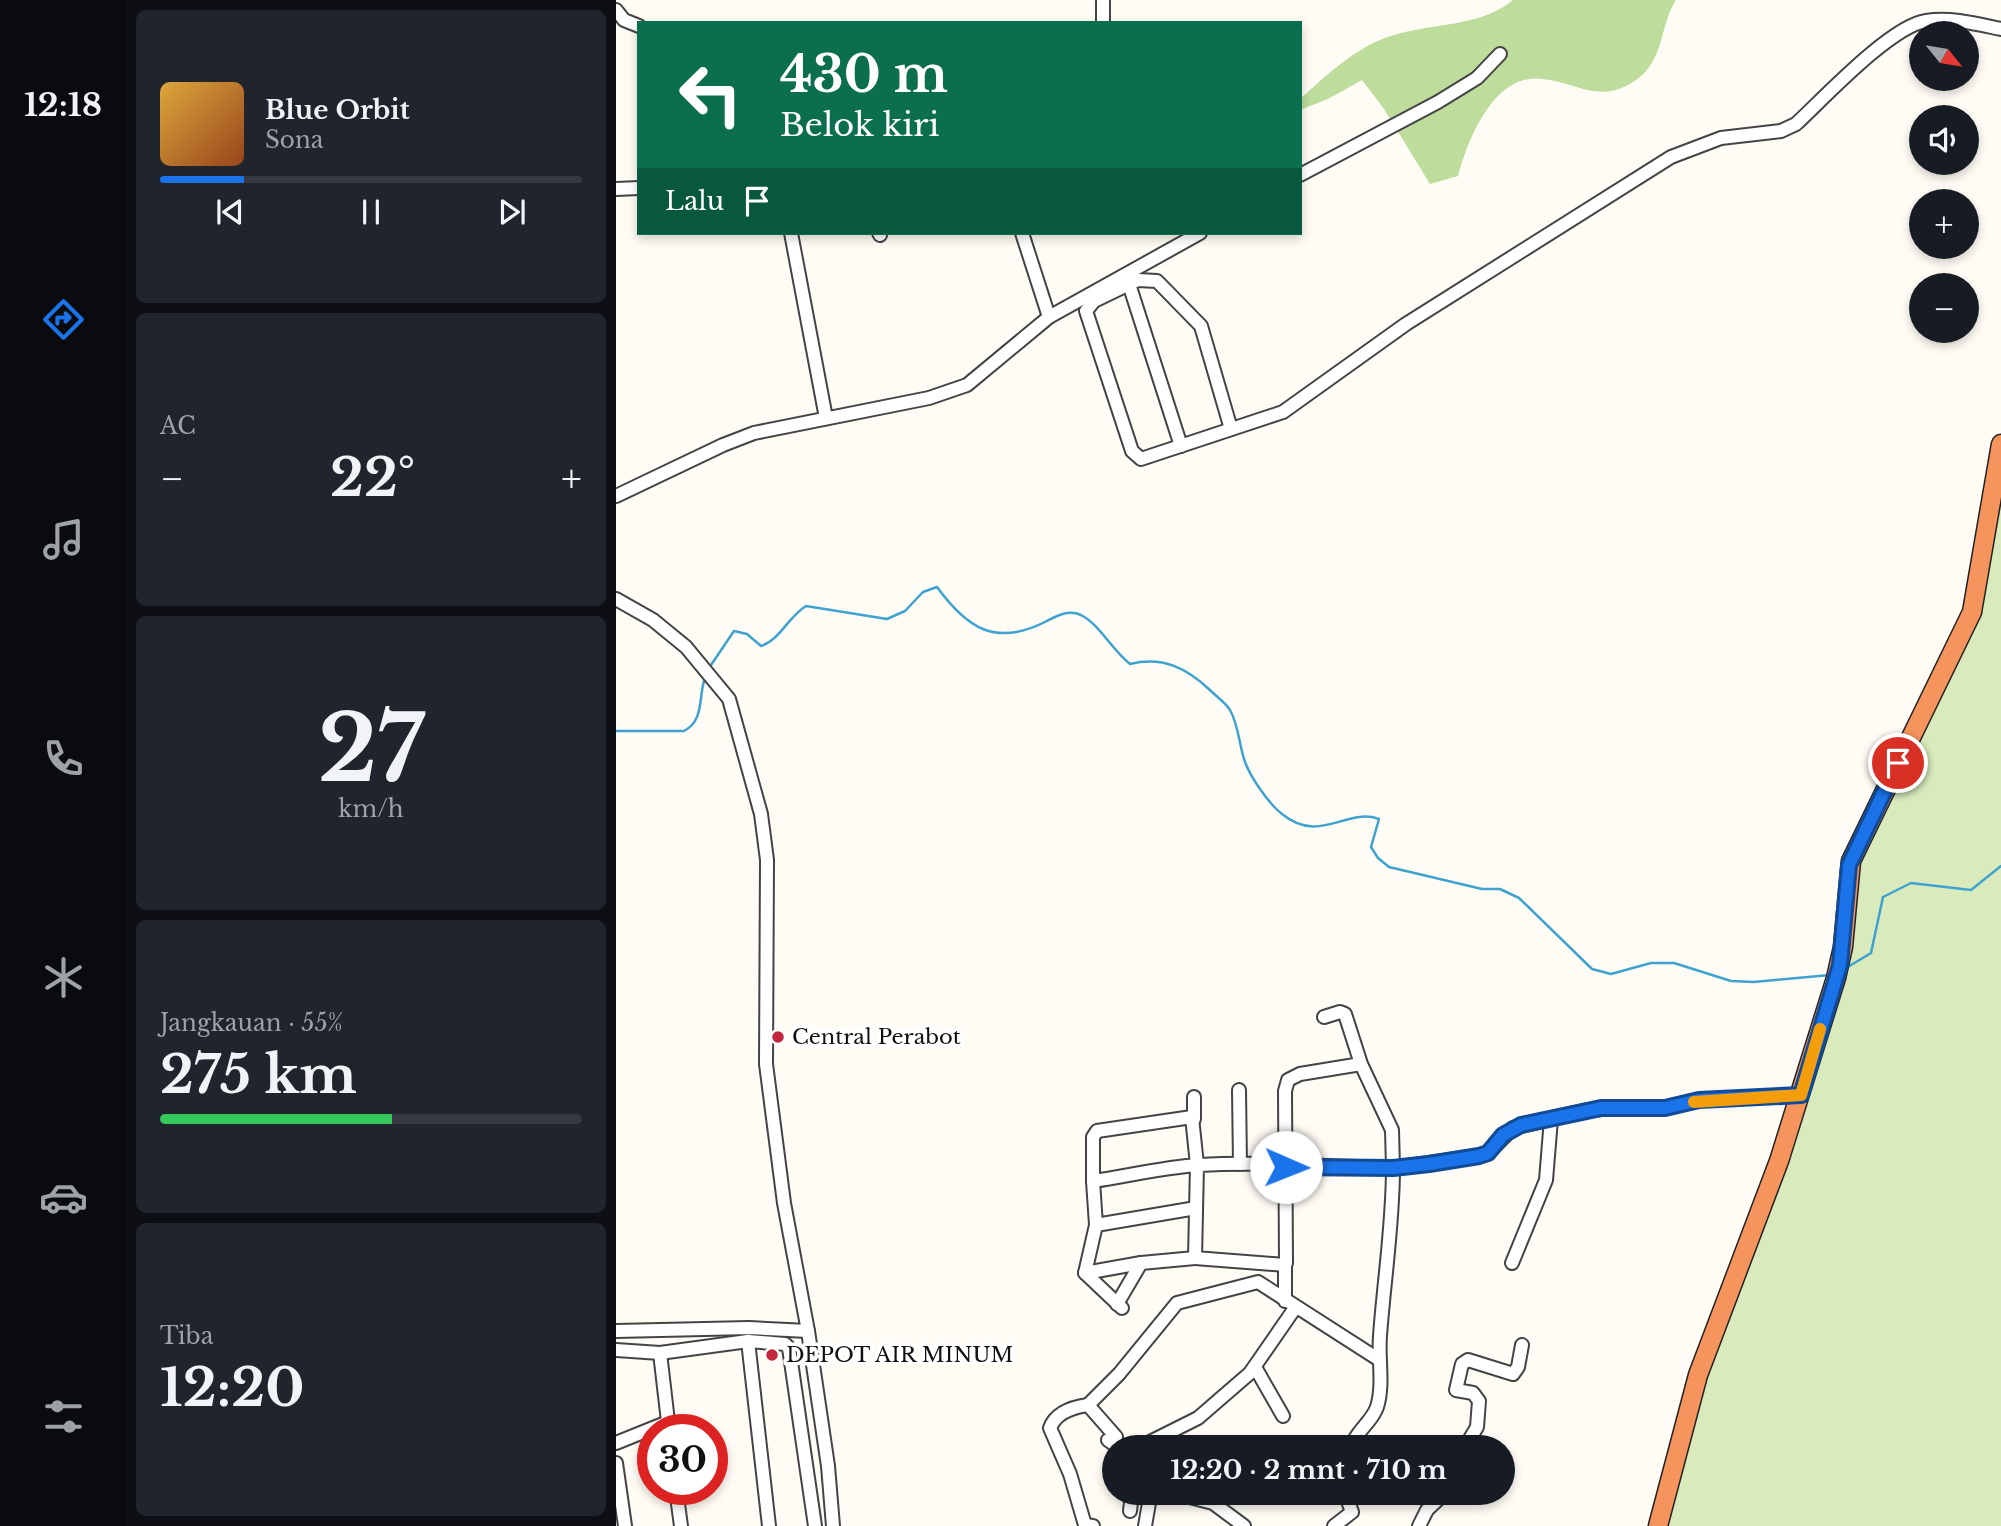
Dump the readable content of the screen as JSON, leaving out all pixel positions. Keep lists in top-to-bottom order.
{
  "places": ["Central Perabot", "DEPOT AIR MINUM"],
  "north": "bottom right",
  "page": {
    "tabs": "12:18",
    "map_buttons": ["+", "−"],
    "turn": ["430 m", "Belok kiri"],
    "song": ["Blue Orbit", "Sona"],
    "then": "Lalu",
    "tile": [
      "AC",
      ["27", "km/h"],
      ["Jangkauan · 55%", "275 km"],
      ["Tiba", "12:20"]
    ],
    "heat": ["−", "22°", "+"],
    "limit": "30",
    "trip": "12:20 · 2 mnt · 710 m"
  }
}
